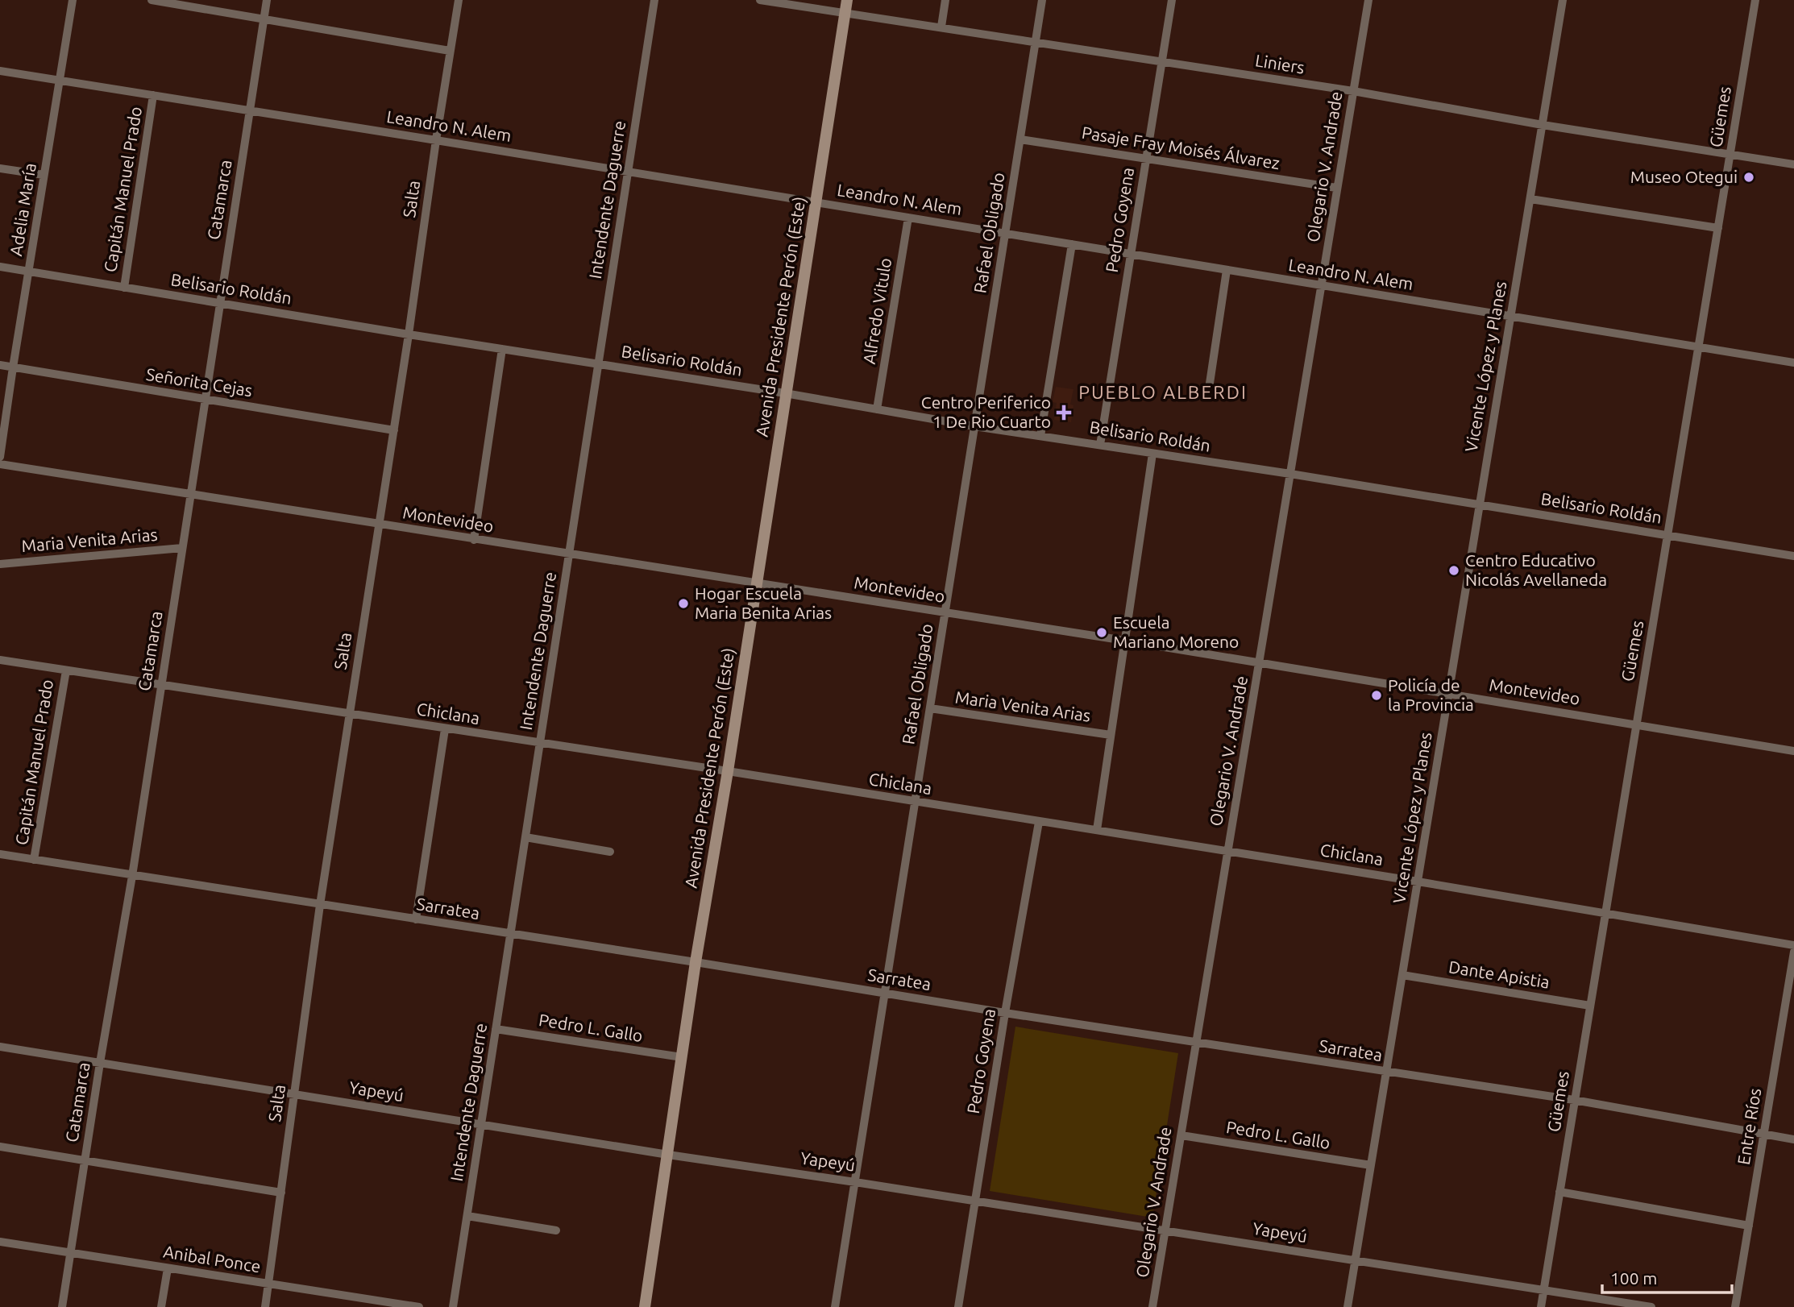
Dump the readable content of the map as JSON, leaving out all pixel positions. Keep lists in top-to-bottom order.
{
  "streets": {
    "main road": ["Avenida Presidente Perón (Este)"],
    "street": [
      "Liniers",
      "Güemes",
      "Leandro N. Alem",
      "Pasaje Fray Moisés Álvarez",
      "Olegario V. Andrade",
      "Capitán Manuel Prado",
      "Salta",
      "Catamarca",
      "Intendente Daguerre",
      "Adelia María",
      "Pedro Goyena",
      "Rafael Obligado",
      "Belisario Roldán",
      "Alfredo Vitulo",
      "Vicente López y Planes",
      "Señorita Cejas",
      "Montevideo",
      "Maria Venita Arias",
      "Chiclana",
      "Sarratea",
      "Dante Apistia",
      "Pedro L. Gallo",
      "Yapeyú",
      "Entre Ríos",
      "Anibal Ponce"
    ]
  },
  "crossings": [
    ["Liniers", "Güemes"],
    ["Liniers", "Olegario V. Andrade"],
    ["Liniers", "Pedro Goyena"],
    ["Liniers", "Rafael Obligado"],
    ["Liniers", "Avenida Presidente Perón (Este)"],
    ["Liniers", "Vicente López y Planes"],
    ["Güemes", "Leandro N. Alem"],
    ["Güemes", "Belisario Roldán"],
    ["Güemes", "Montevideo"],
    ["Güemes", "Chiclana"],
    ["Güemes", "Sarratea"],
    ["Güemes", "Dante Apistia"],
    ["Güemes", "Yapeyú"],
    ["Leandro N. Alem", "Olegario V. Andrade"],
    ["Leandro N. Alem", "Capitán Manuel Prado"],
    ["Leandro N. Alem", "Salta"],
    ["Leandro N. Alem", "Catamarca"],
    ["Leandro N. Alem", "Intendente Daguerre"],
    ["Leandro N. Alem", "Adelia María"],
    ["Leandro N. Alem", "Pedro Goyena"],
    ["Leandro N. Alem", "Rafael Obligado"],
    ["Leandro N. Alem", "Alfredo Vitulo"],
    ["Leandro N. Alem", "Avenida Presidente Perón (Este)"],
    ["Leandro N. Alem", "Vicente López y Planes"],
    ["Pasaje Fray Moisés Álvarez", "Olegario V. Andrade"],
    ["Pasaje Fray Moisés Álvarez", "Pedro Goyena"],
    ["Pasaje Fray Moisés Álvarez", "Rafael Obligado"],
    ["Olegario V. Andrade", "Belisario Roldán"],
    ["Olegario V. Andrade", "Montevideo"],
    ["Olegario V. Andrade", "Chiclana"],
    ["Olegario V. Andrade", "Sarratea"],
    ["Olegario V. Andrade", "Pedro L. Gallo"],
    ["Olegario V. Andrade", "Yapeyú"],
    ["Capitán Manuel Prado", "Belisario Roldán"],
    ["Capitán Manuel Prado", "Chiclana"],
    ["Capitán Manuel Prado", "Sarratea"],
    ["Salta", "Belisario Roldán"],
    ["Salta", "Señorita Cejas"],
    ["Salta", "Montevideo"],
    ["Salta", "Chiclana"],
    ["Salta", "Sarratea"],
    ["Salta", "Yapeyú"],
    ["Salta", "Anibal Ponce"],
    ["Catamarca", "Belisario Roldán"],
    ["Catamarca", "Señorita Cejas"],
    ["Catamarca", "Montevideo"],
    ["Catamarca", "Maria Venita Arias"],
    ["Catamarca", "Chiclana"],
    ["Catamarca", "Sarratea"],
    ["Catamarca", "Yapeyú"],
    ["Catamarca", "Anibal Ponce"],
    ["Intendente Daguerre", "Belisario Roldán"],
    ["Intendente Daguerre", "Montevideo"],
    ["Intendente Daguerre", "Chiclana"],
    ["Intendente Daguerre", "Sarratea"],
    ["Intendente Daguerre", "Pedro L. Gallo"],
    ["Intendente Daguerre", "Yapeyú"],
    ["Adelia María", "Belisario Roldán"],
    ["Adelia María", "Señorita Cejas"],
    ["Pedro Goyena", "Belisario Roldán"],
    ["Pedro Goyena", "Chiclana"],
    ["Pedro Goyena", "Sarratea"],
    ["Pedro Goyena", "Yapeyú"],
    ["Rafael Obligado", "Belisario Roldán"],
    ["Rafael Obligado", "Montevideo"],
    ["Rafael Obligado", "Maria Venita Arias"],
    ["Rafael Obligado", "Chiclana"],
    ["Rafael Obligado", "Sarratea"],
    ["Rafael Obligado", "Yapeyú"],
    ["Belisario Roldán", "Alfredo Vitulo"],
    ["Belisario Roldán", "Avenida Presidente Perón (Este)"],
    ["Belisario Roldán", "Vicente López y Planes"],
    ["Avenida Presidente Perón (Este)", "Montevideo"],
    ["Avenida Presidente Perón (Este)", "Chiclana"],
    ["Avenida Presidente Perón (Este)", "Sarratea"],
    ["Avenida Presidente Perón (Este)", "Pedro L. Gallo"],
    ["Avenida Presidente Perón (Este)", "Yapeyú"],
    ["Vicente López y Planes", "Montevideo"],
    ["Vicente López y Planes", "Chiclana"],
    ["Vicente López y Planes", "Sarratea"],
    ["Vicente López y Planes", "Dante Apistia"],
    ["Vicente López y Planes", "Pedro L. Gallo"],
    ["Vicente López y Planes", "Yapeyú"],
    ["Sarratea", "Entre Ríos"]
  ],
  "districts": ["PUEBLO ALBERDI"],
  "places": {
    "other": [
      "Museo Otegui",
      "Centro Educativo Nicolás Avellaneda",
      "Hogar Escuela Maria Benita Arias",
      "Escuela Mariano Moreno",
      "Policía de la Provincia"
    ],
    "health": ["Centro Periferico 1 De Rio Cuarto"]
  },
  "scale_bar": "100 m"
}
